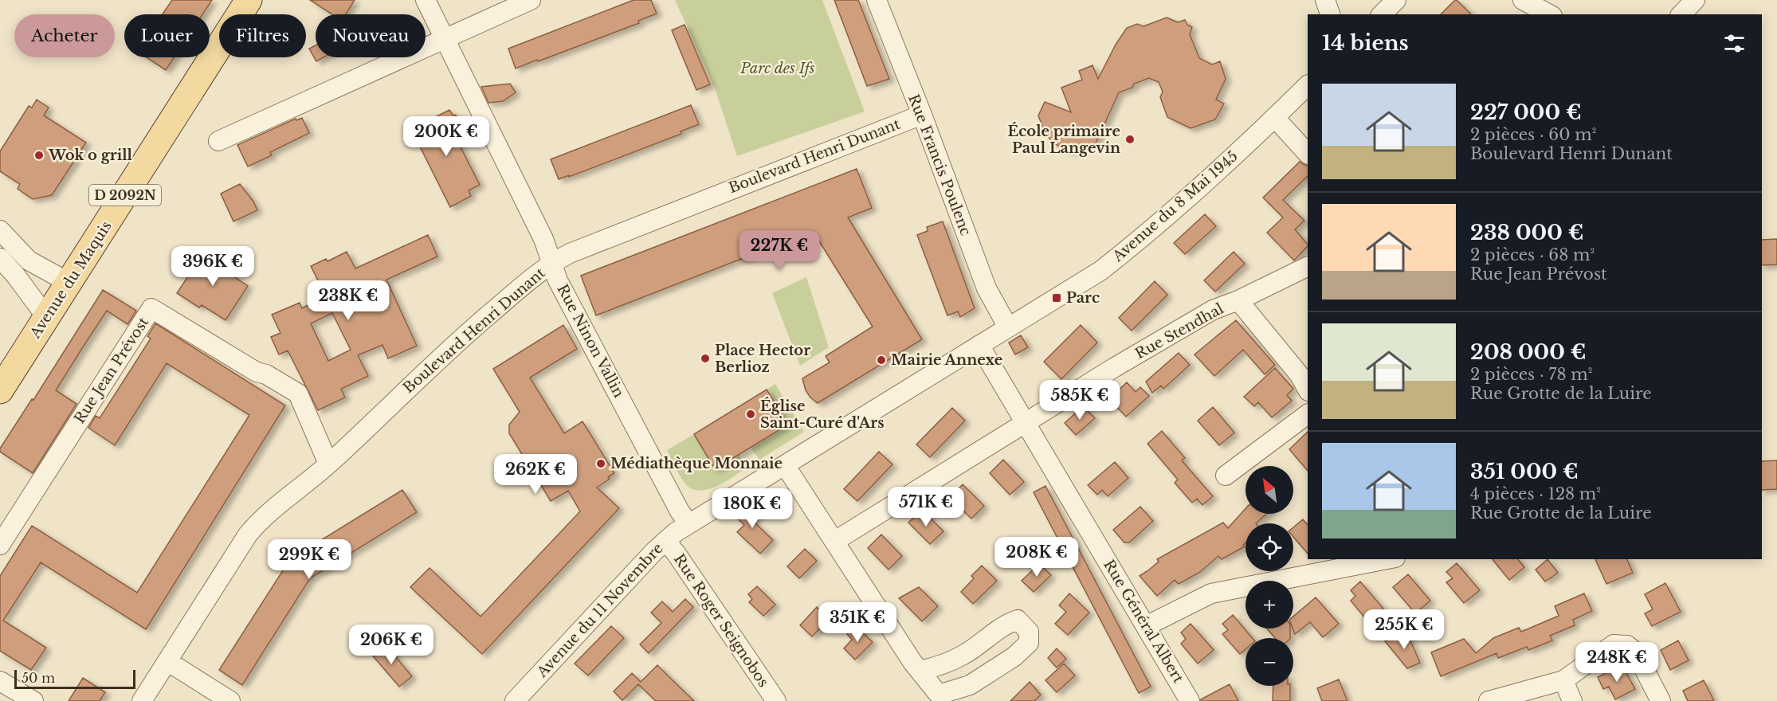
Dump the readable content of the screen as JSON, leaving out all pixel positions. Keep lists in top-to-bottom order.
{
  "streets": {
    "main road": ["D 2092N", "Avenue du Maquis"],
    "street": [
      "Boulevard Henri Dunant",
      "Rue Francis Poulenc",
      "Avenue du 8 Mai 1945",
      "Rue Stendhal",
      "Rue Ninon Vallin",
      "Rue Jean Prévost",
      "Avenue du 11 Novembre",
      "Rue Roger Seignobos",
      "Rue Général Albert"
    ]
  },
  "crossings": [
    ["Boulevard Henri Dunant", "Rue Francis Poulenc"],
    ["Boulevard Henri Dunant", "Rue Ninon Vallin"],
    ["Boulevard Henri Dunant", "Rue Jean Prévost"],
    ["Rue Francis Poulenc", "Avenue du 8 Mai 1945"],
    ["Avenue du 8 Mai 1945", "Rue Ninon Vallin"],
    ["Avenue du 8 Mai 1945", "Avenue du 11 Novembre"],
    ["Avenue du 8 Mai 1945", "Rue Général Albert"],
    ["Rue Stendhal", "Rue Général Albert"],
    ["Rue Ninon Vallin", "Avenue du 11 Novembre"],
    ["Avenue du 11 Novembre", "Rue Roger Seignobos"]
  ],
  "parks": ["Parc des Ifs"],
  "places": {
    "other": [
      "École primaire Paul Langevin",
      "Wok o grill",
      "Place Hector Berlioz",
      "Mairie Annexe",
      "Église Saint-Curé d'Ars",
      "Médiathèque Monnaie"
    ],
    "transit": ["Parc"]
  },
  "scale_bar": "50 m",
  "north": "top left",
  "page": {
    "chip": [
      "Acheter",
      "Louer",
      "Filtres",
      "Nouveau"
    ],
    "heading": "14 biens",
    "list": [
      {
        "name": "227 000 €",
        "note": "2 pièces · 60 m² · Boulevard Henri Dunant"
      },
      {
        "name": "238 000 €",
        "note": "2 pièces · 68 m² · Rue Jean Prévost"
      },
      {
        "name": "208 000 €",
        "note": "2 pièces · 78 m² · Rue Grotte de la Luire"
      },
      {
        "name": "351 000 €",
        "note": "4 pièces · 128 m² · Rue Grotte de la Luire"
      }
    ],
    "price": [
      "200K €",
      "227K €",
      "396K €",
      "238K €",
      "585K €",
      "262K €",
      "571K €",
      "180K €",
      "208K €",
      "299K €",
      "351K €",
      "255K €",
      "206K €",
      "248K €"
    ],
    "map_buttons": ["+", "−"],
    "scale": "50 m"
  }
}
